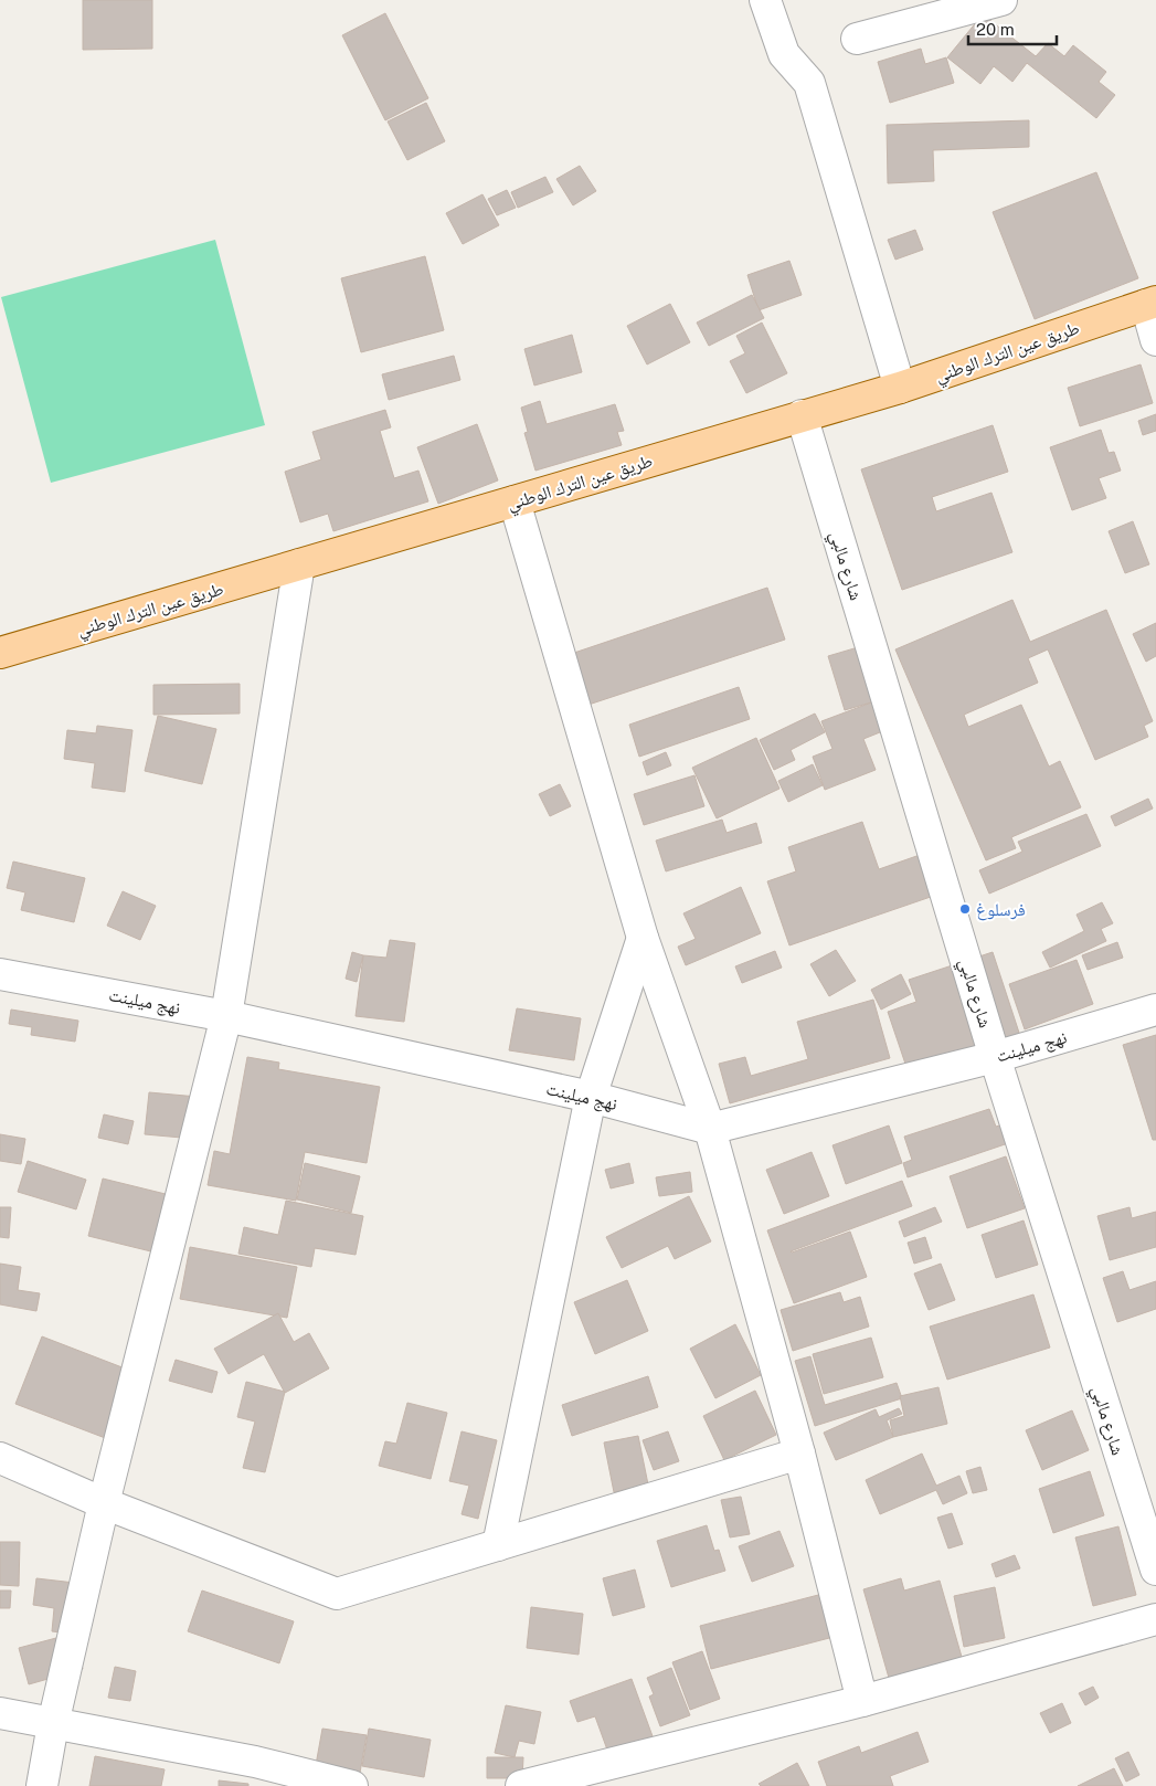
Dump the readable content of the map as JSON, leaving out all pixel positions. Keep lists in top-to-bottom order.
{
  "streets": {
    "main road": ["طريق عين الترك الوطني"],
    "street": ["شارع مالبي", "نهج ميلينت"]
  },
  "crossings": [
    ["طريق عين الترك الوطني", "شارع مالبي"],
    ["شارع مالبي", "نهج ميلينت"]
  ],
  "places": ["فرسلوغ"],
  "scale_bar": "20 m"
}
